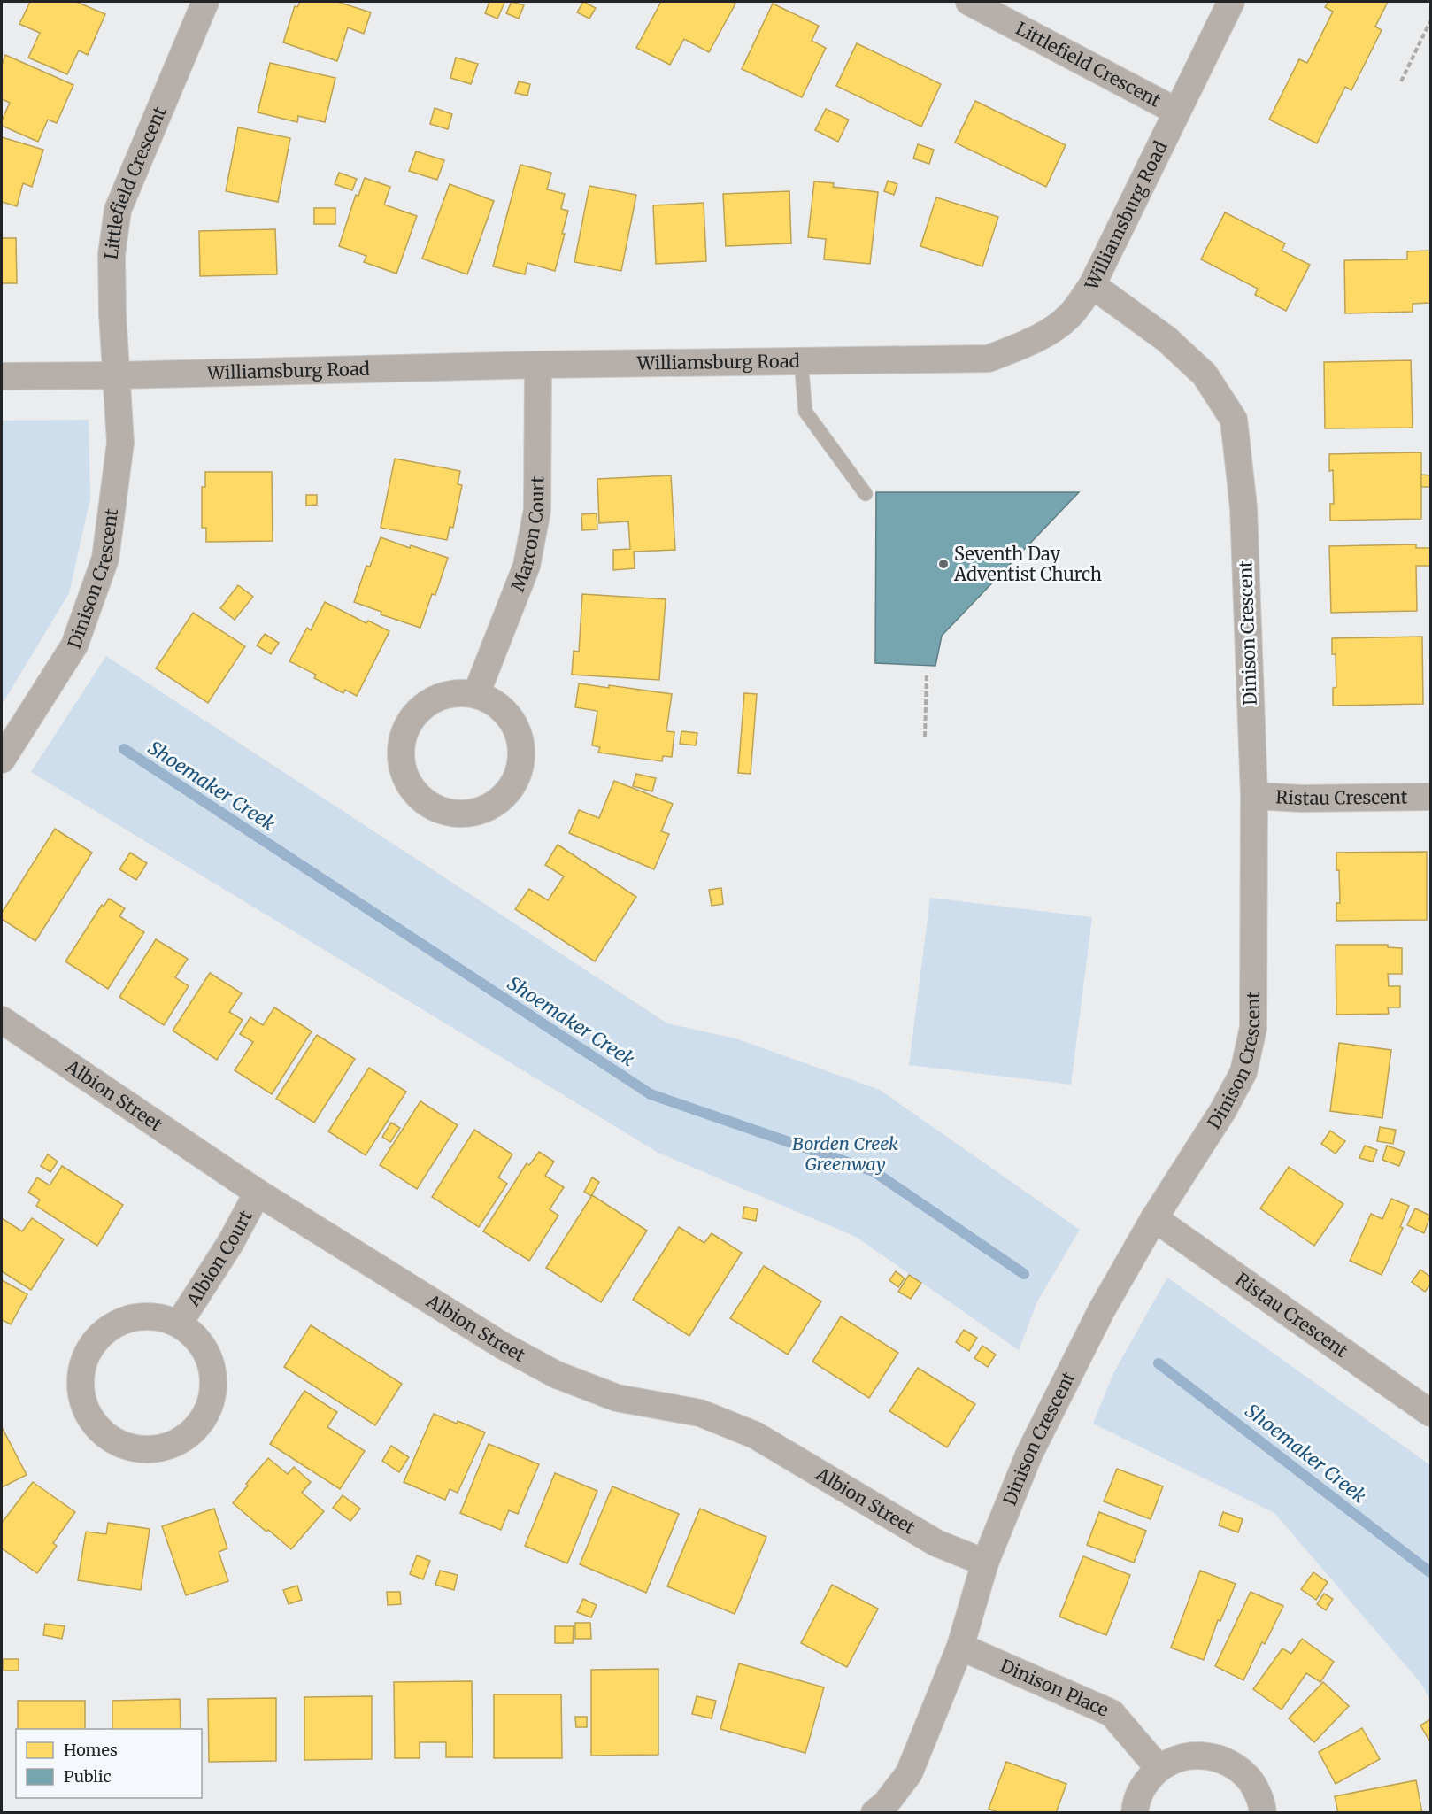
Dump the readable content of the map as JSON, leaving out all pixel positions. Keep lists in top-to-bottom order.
{
  "streets": {
    "street": [
      "Littlefield Crescent",
      "Williamsburg Road",
      "Marcon Court",
      "Dinison Crescent",
      "Ristau Crescent",
      "Albion Street",
      "Albion Court",
      "Dinison Place"
    ]
  },
  "crossings": [
    ["Littlefield Crescent", "Williamsburg Road"],
    ["Littlefield Crescent", "Dinison Crescent"],
    ["Williamsburg Road", "Marcon Court"],
    ["Williamsburg Road", "Dinison Crescent"],
    ["Dinison Crescent", "Ristau Crescent"],
    ["Dinison Crescent", "Albion Street"],
    ["Dinison Crescent", "Dinison Place"],
    ["Albion Street", "Albion Court"]
  ],
  "water": ["Shoemaker Creek"],
  "parks": ["Borden Creek Greenway"],
  "places": ["Seventh Day Adventist Church"],
  "legend": ["Homes", "Public"]
}
